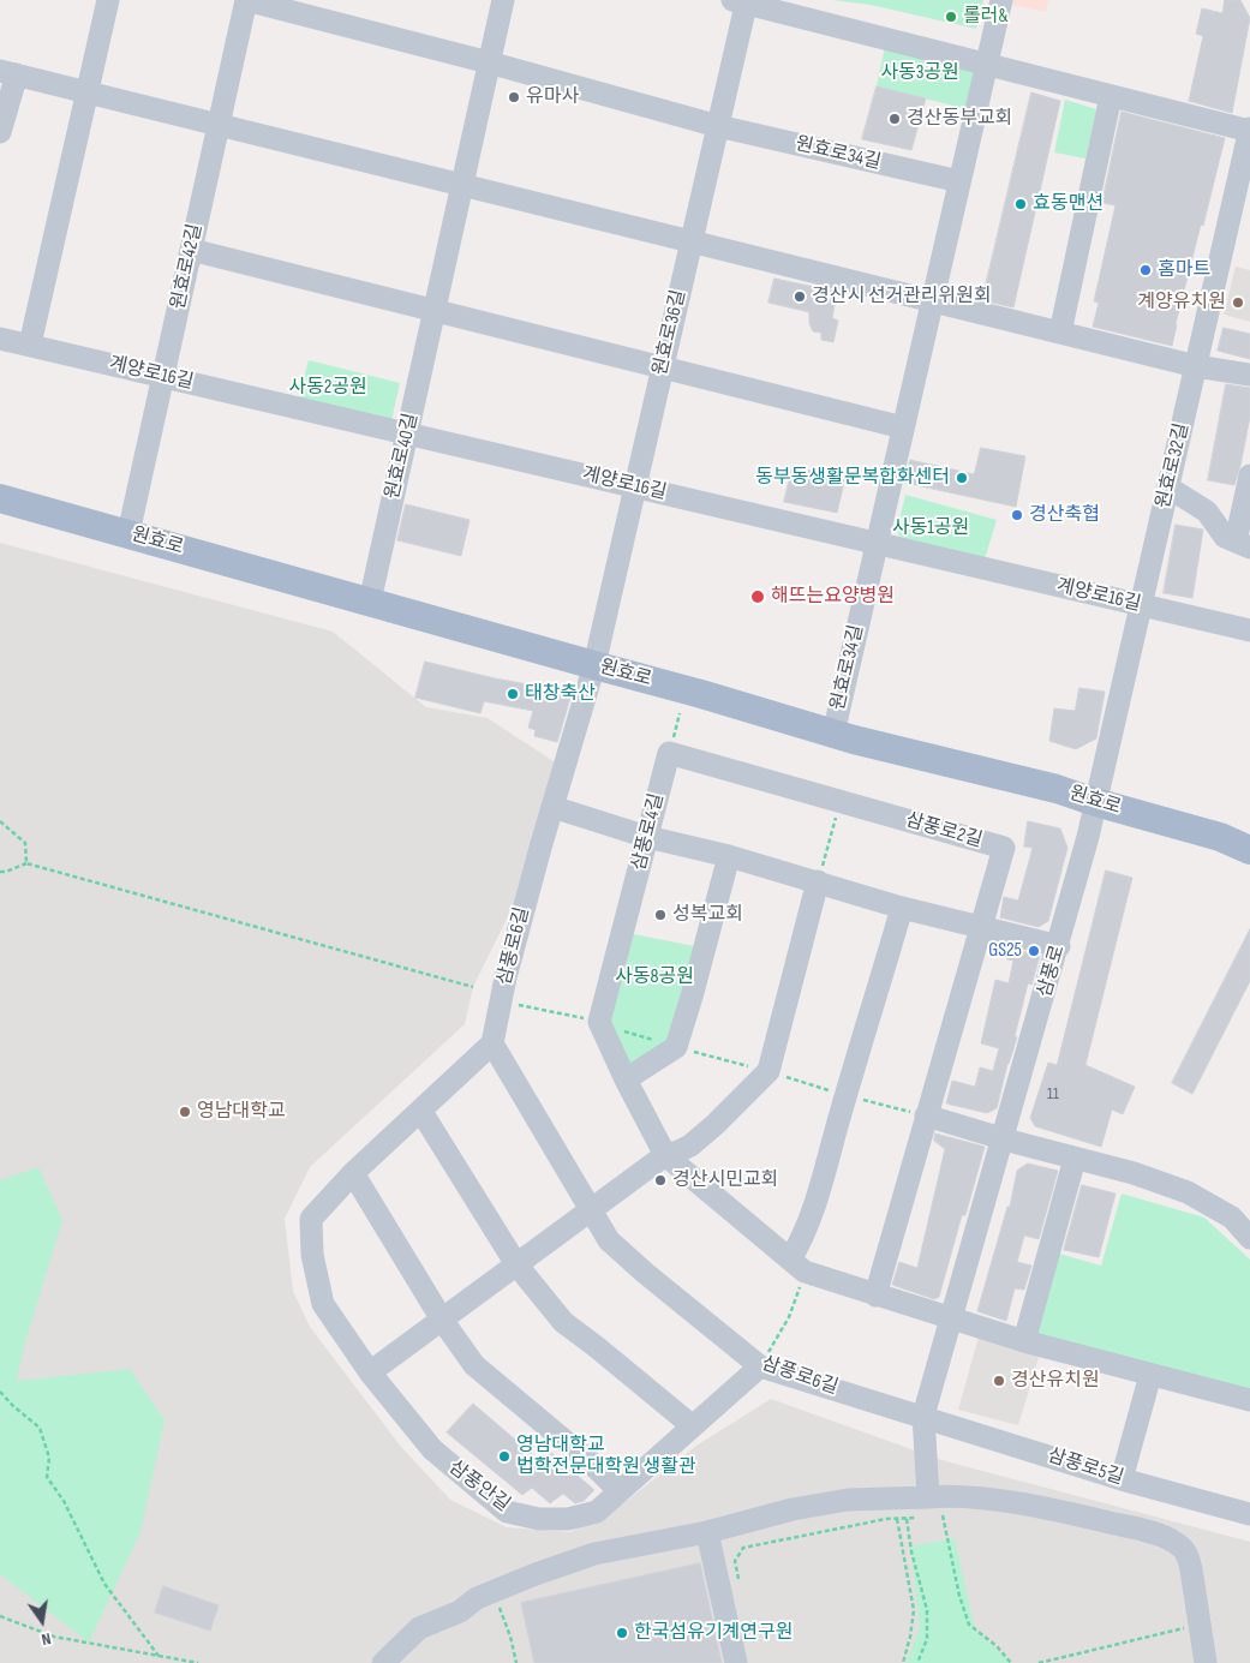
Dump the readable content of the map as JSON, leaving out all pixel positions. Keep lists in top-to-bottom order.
{
  "streets": {
    "main road": ["원효로"],
    "street": [
      "원효로34길",
      "원효로42길",
      "원효로36길",
      "계양로16길",
      "원효로40길",
      "원효로32길",
      "삼풍로2길",
      "삼풍로4길",
      "삼풍로6길",
      "삼풍로",
      "삼풍로5길",
      "삼풍안길"
    ]
  },
  "crossings": [
    ["원효로34길", "원효로36길"],
    ["원효로34길", "계양로16길"],
    ["원효로34길", "원효로"],
    ["원효로42길", "계양로16길"],
    ["원효로42길", "원효로"],
    ["원효로36길", "계양로16길"],
    ["원효로36길", "원효로"],
    ["원효로36길", "삼풍로6길"],
    ["계양로16길", "원효로40길"],
    ["계양로16길", "원효로32길"],
    ["원효로40길", "원효로"],
    ["원효로32길", "원효로"],
    ["원효로32길", "삼풍로"],
    ["원효로", "삼풍로6길"],
    ["원효로", "삼풍로"],
    ["삼풍로6길", "삼풍로"],
    ["삼풍로6길", "삼풍로5길"],
    ["삼풍로6길", "삼풍안길"],
    ["삼풍로", "삼풍로5길"]
  ],
  "parks": [
    "사동3공원",
    "사동2공원",
    "사동1공원",
    "사동8공원"
  ],
  "places": [
    "롤러&",
    "유마사",
    "경산동부교회",
    "효동맨션",
    "홈마트",
    "경산시 선거관리위원회",
    "계양유치원",
    "동부동생활문복합화센터",
    "경산축협",
    "해뜨는요양병원",
    "태창축산",
    "성복교회",
    "GS25",
    "영남대학교",
    "경산시민교회",
    "경산유치원",
    "영남대학교 법학전문대학원 생활관",
    "한국섬유기계연구원"
  ],
  "house_numbers": ["11"],
  "north": "bottom"
}
